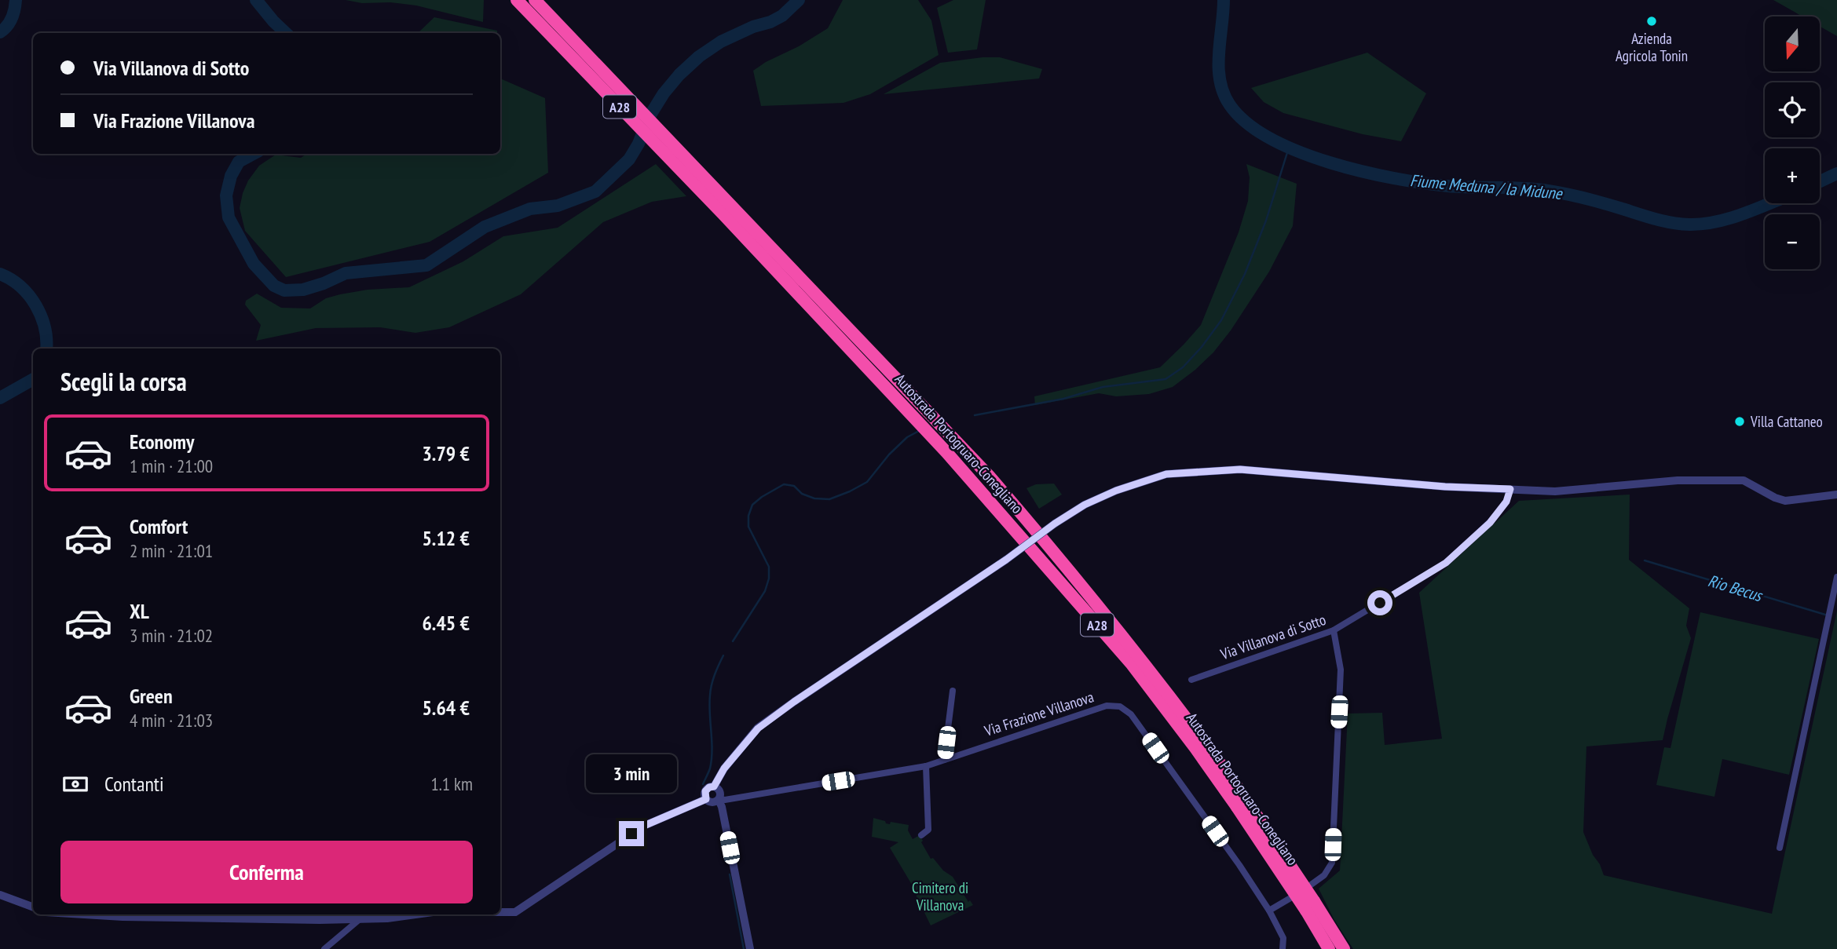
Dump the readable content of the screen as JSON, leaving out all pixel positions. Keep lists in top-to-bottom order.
{
  "streets": {
    "highway": ["A28", "Autostrada Portogruaro-Conegliano"],
    "street": ["Via Villanova di Sotto", "Via Frazione Villanova"]
  },
  "water": ["Fiume Meduna / la Midune", "Rio Becus"],
  "parks": ["Cimitero di Villanova"],
  "places": ["Azienda Agricola Tonin", "Villa Cattaneo"],
  "north": "bottom",
  "page": {
    "map_buttons": ["+", "−"],
    "banner": ["Via Villanova di Sotto", "Via Frazione Villanova"],
    "heading": "Scegli la corsa",
    "list": [
      {
        "name": "Economy",
        "note": "1 min · 21:00",
        "value": "3.79 €"
      },
      {
        "name": "Comfort",
        "note": "2 min · 21:01",
        "value": "5.12 €"
      },
      {
        "name": "XL",
        "note": "3 min · 21:02",
        "value": "6.45 €"
      },
      {
        "name": "Green",
        "note": "4 min · 21:03",
        "value": "5.64 €"
      }
    ],
    "pay": ["Contanti", "1.1 km"],
    "bubble": "3 min",
    "buttons": "Conferma"
  }
}
